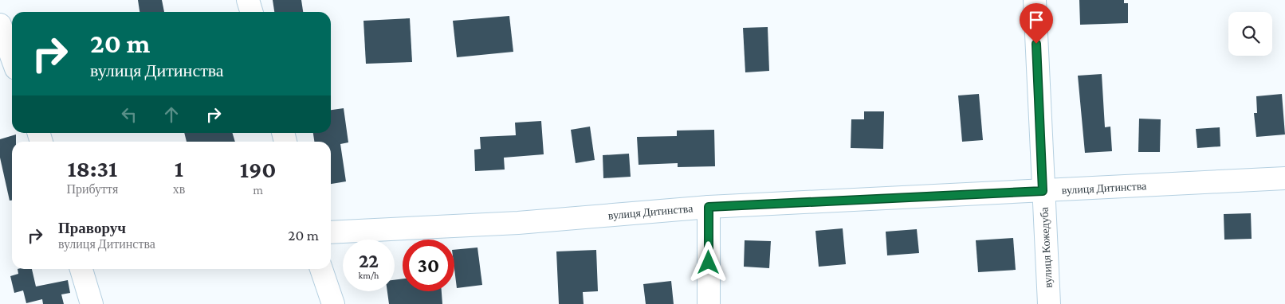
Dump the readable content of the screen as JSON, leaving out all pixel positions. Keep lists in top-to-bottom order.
{
  "streets": {
    "street": ["вулиця Дитинства", "вулиця Кожедуба"]
  },
  "crossings": [
    ["вулиця Дитинства", "вулиця Кожедуба"]
  ],
  "page": {
    "turn": ["20 m", "вулиця Дитинства"],
    "eta": [
      "18:31",
      "Прибуття",
      "1",
      "хв",
      "190",
      "m"
    ],
    "list": [
      {
        "name": "Праворуч",
        "note": "вулиця Дитинства",
        "value": "20 m"
      }
    ],
    "speed": "22 km/h",
    "limit": "30"
  }
}
